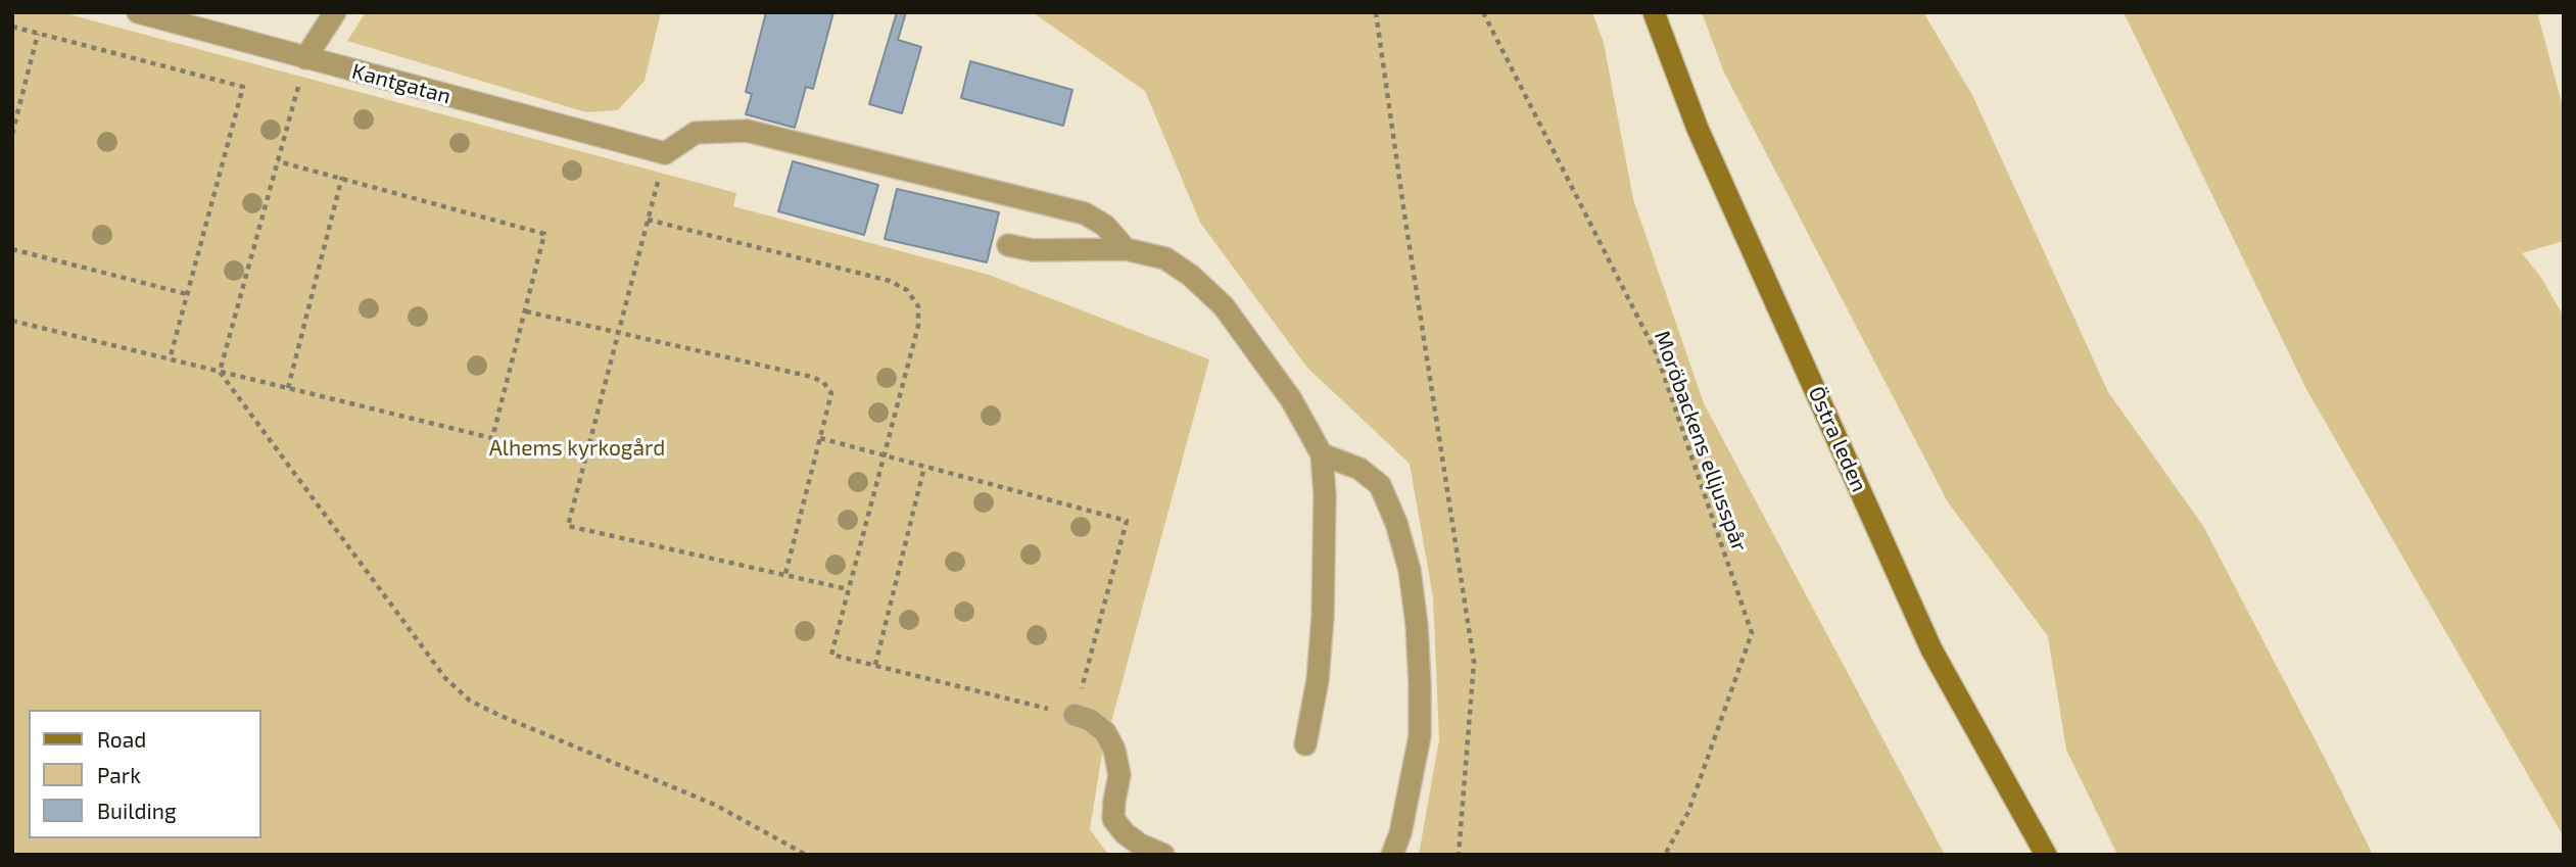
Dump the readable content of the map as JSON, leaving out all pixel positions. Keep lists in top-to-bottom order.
{
  "streets": {
    "street": ["Kantgatan", "Östra leden"],
    "path": ["Moröbackens elljusspår"]
  },
  "parks": ["Alhems kyrkogård"],
  "legend": ["Road", "Park", "Building"]
}
